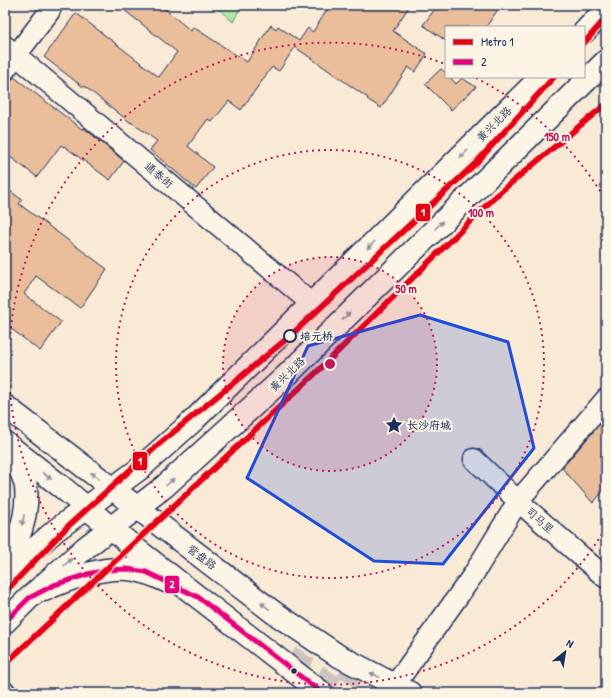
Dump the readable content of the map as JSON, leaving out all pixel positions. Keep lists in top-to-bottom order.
{
  "streets": {
    "main road": ["黄兴北路", "营盘路"],
    "street": ["通泰街", "司马里"]
  },
  "crossings": [
    ["黄兴北路", "通泰街"],
    ["黄兴北路", "营盘路"]
  ],
  "places": {
    "other": ["培元桥"],
    "place": ["长沙府城"]
  },
  "lines": ["metro line 1", "transit line 2"],
  "legend": ["Metro 1", "2"],
  "north": "top right",
  "rings": ["150 m", "100 m", "50 m"]
}
